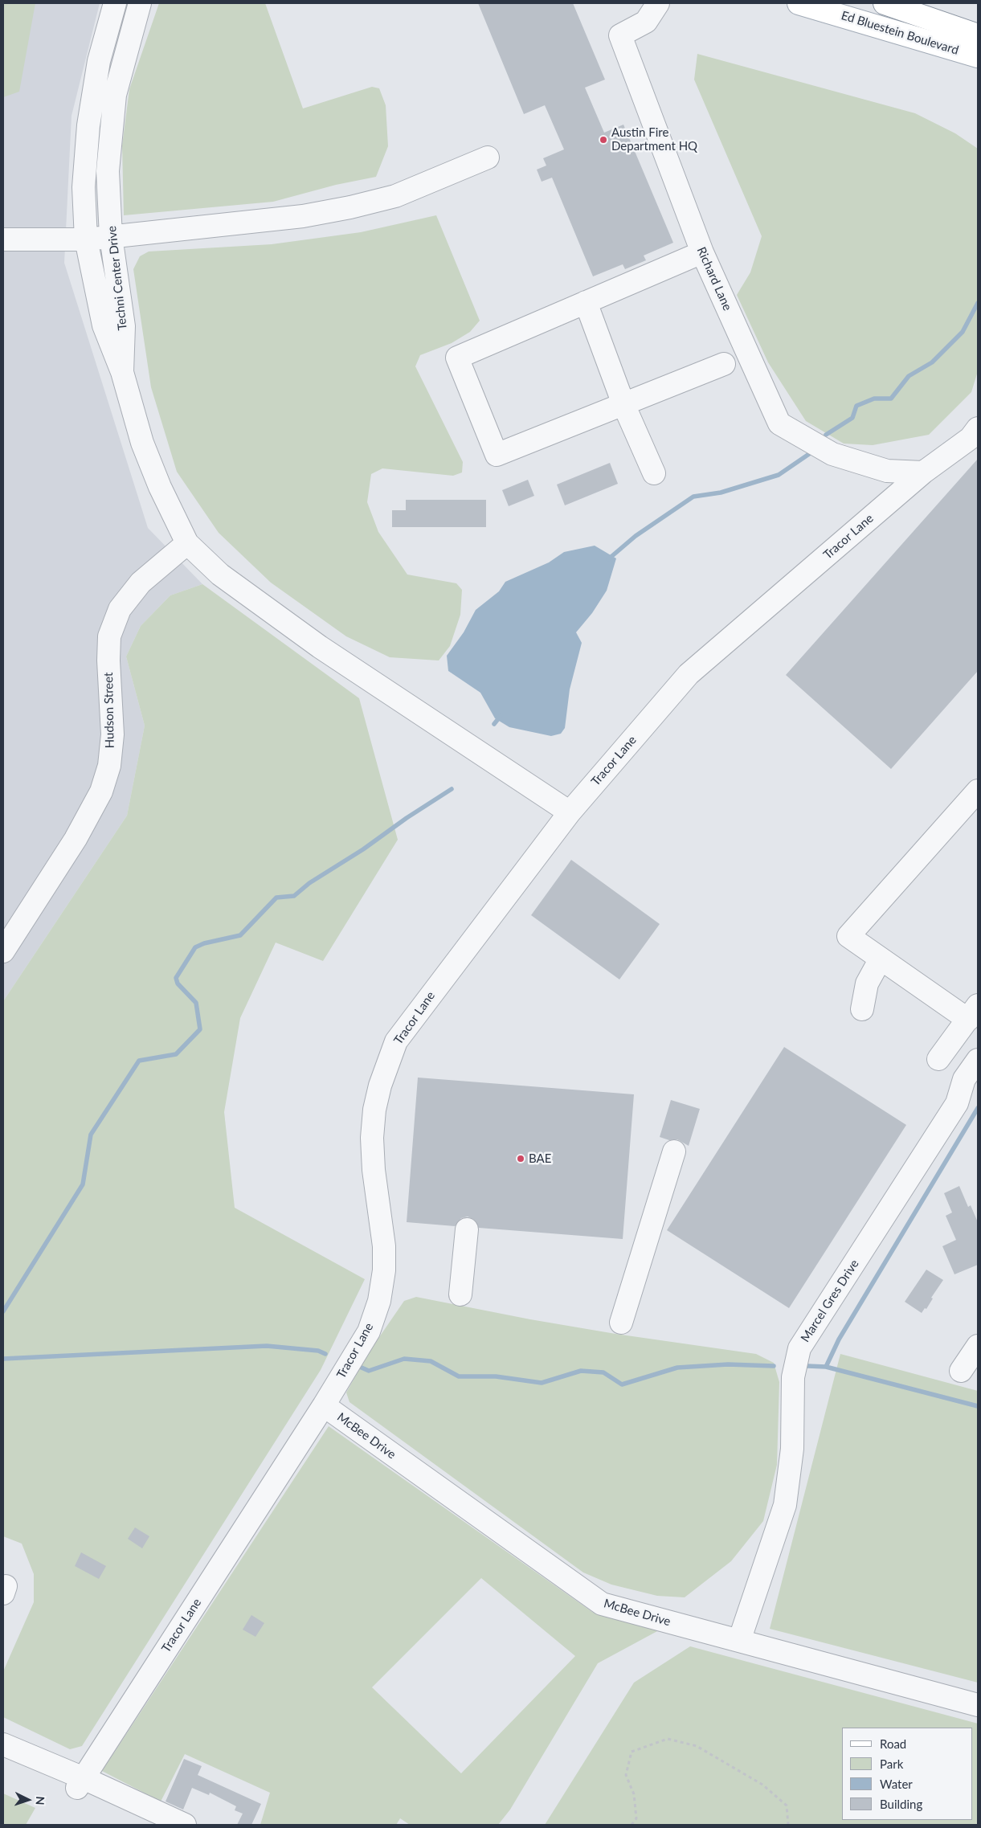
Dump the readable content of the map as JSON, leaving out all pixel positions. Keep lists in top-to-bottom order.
{
  "streets": {
    "main road": ["Ed Bluestein Boulevard"],
    "street": [
      "Techni Center Drive",
      "Richard Lane",
      "Tracor Lane",
      "Hudson Street",
      "Marcel Gres Drive",
      "McBee Drive"
    ]
  },
  "crossings": [
    ["Richard Lane", "Tracor Lane"],
    ["Tracor Lane", "McBee Drive"],
    ["Marcel Gres Drive", "McBee Drive"]
  ],
  "places": ["Austin Fire Department HQ", "BAE"],
  "legend": [
    "Road",
    "Park",
    "Water",
    "Building"
  ],
  "north": "right"
}
